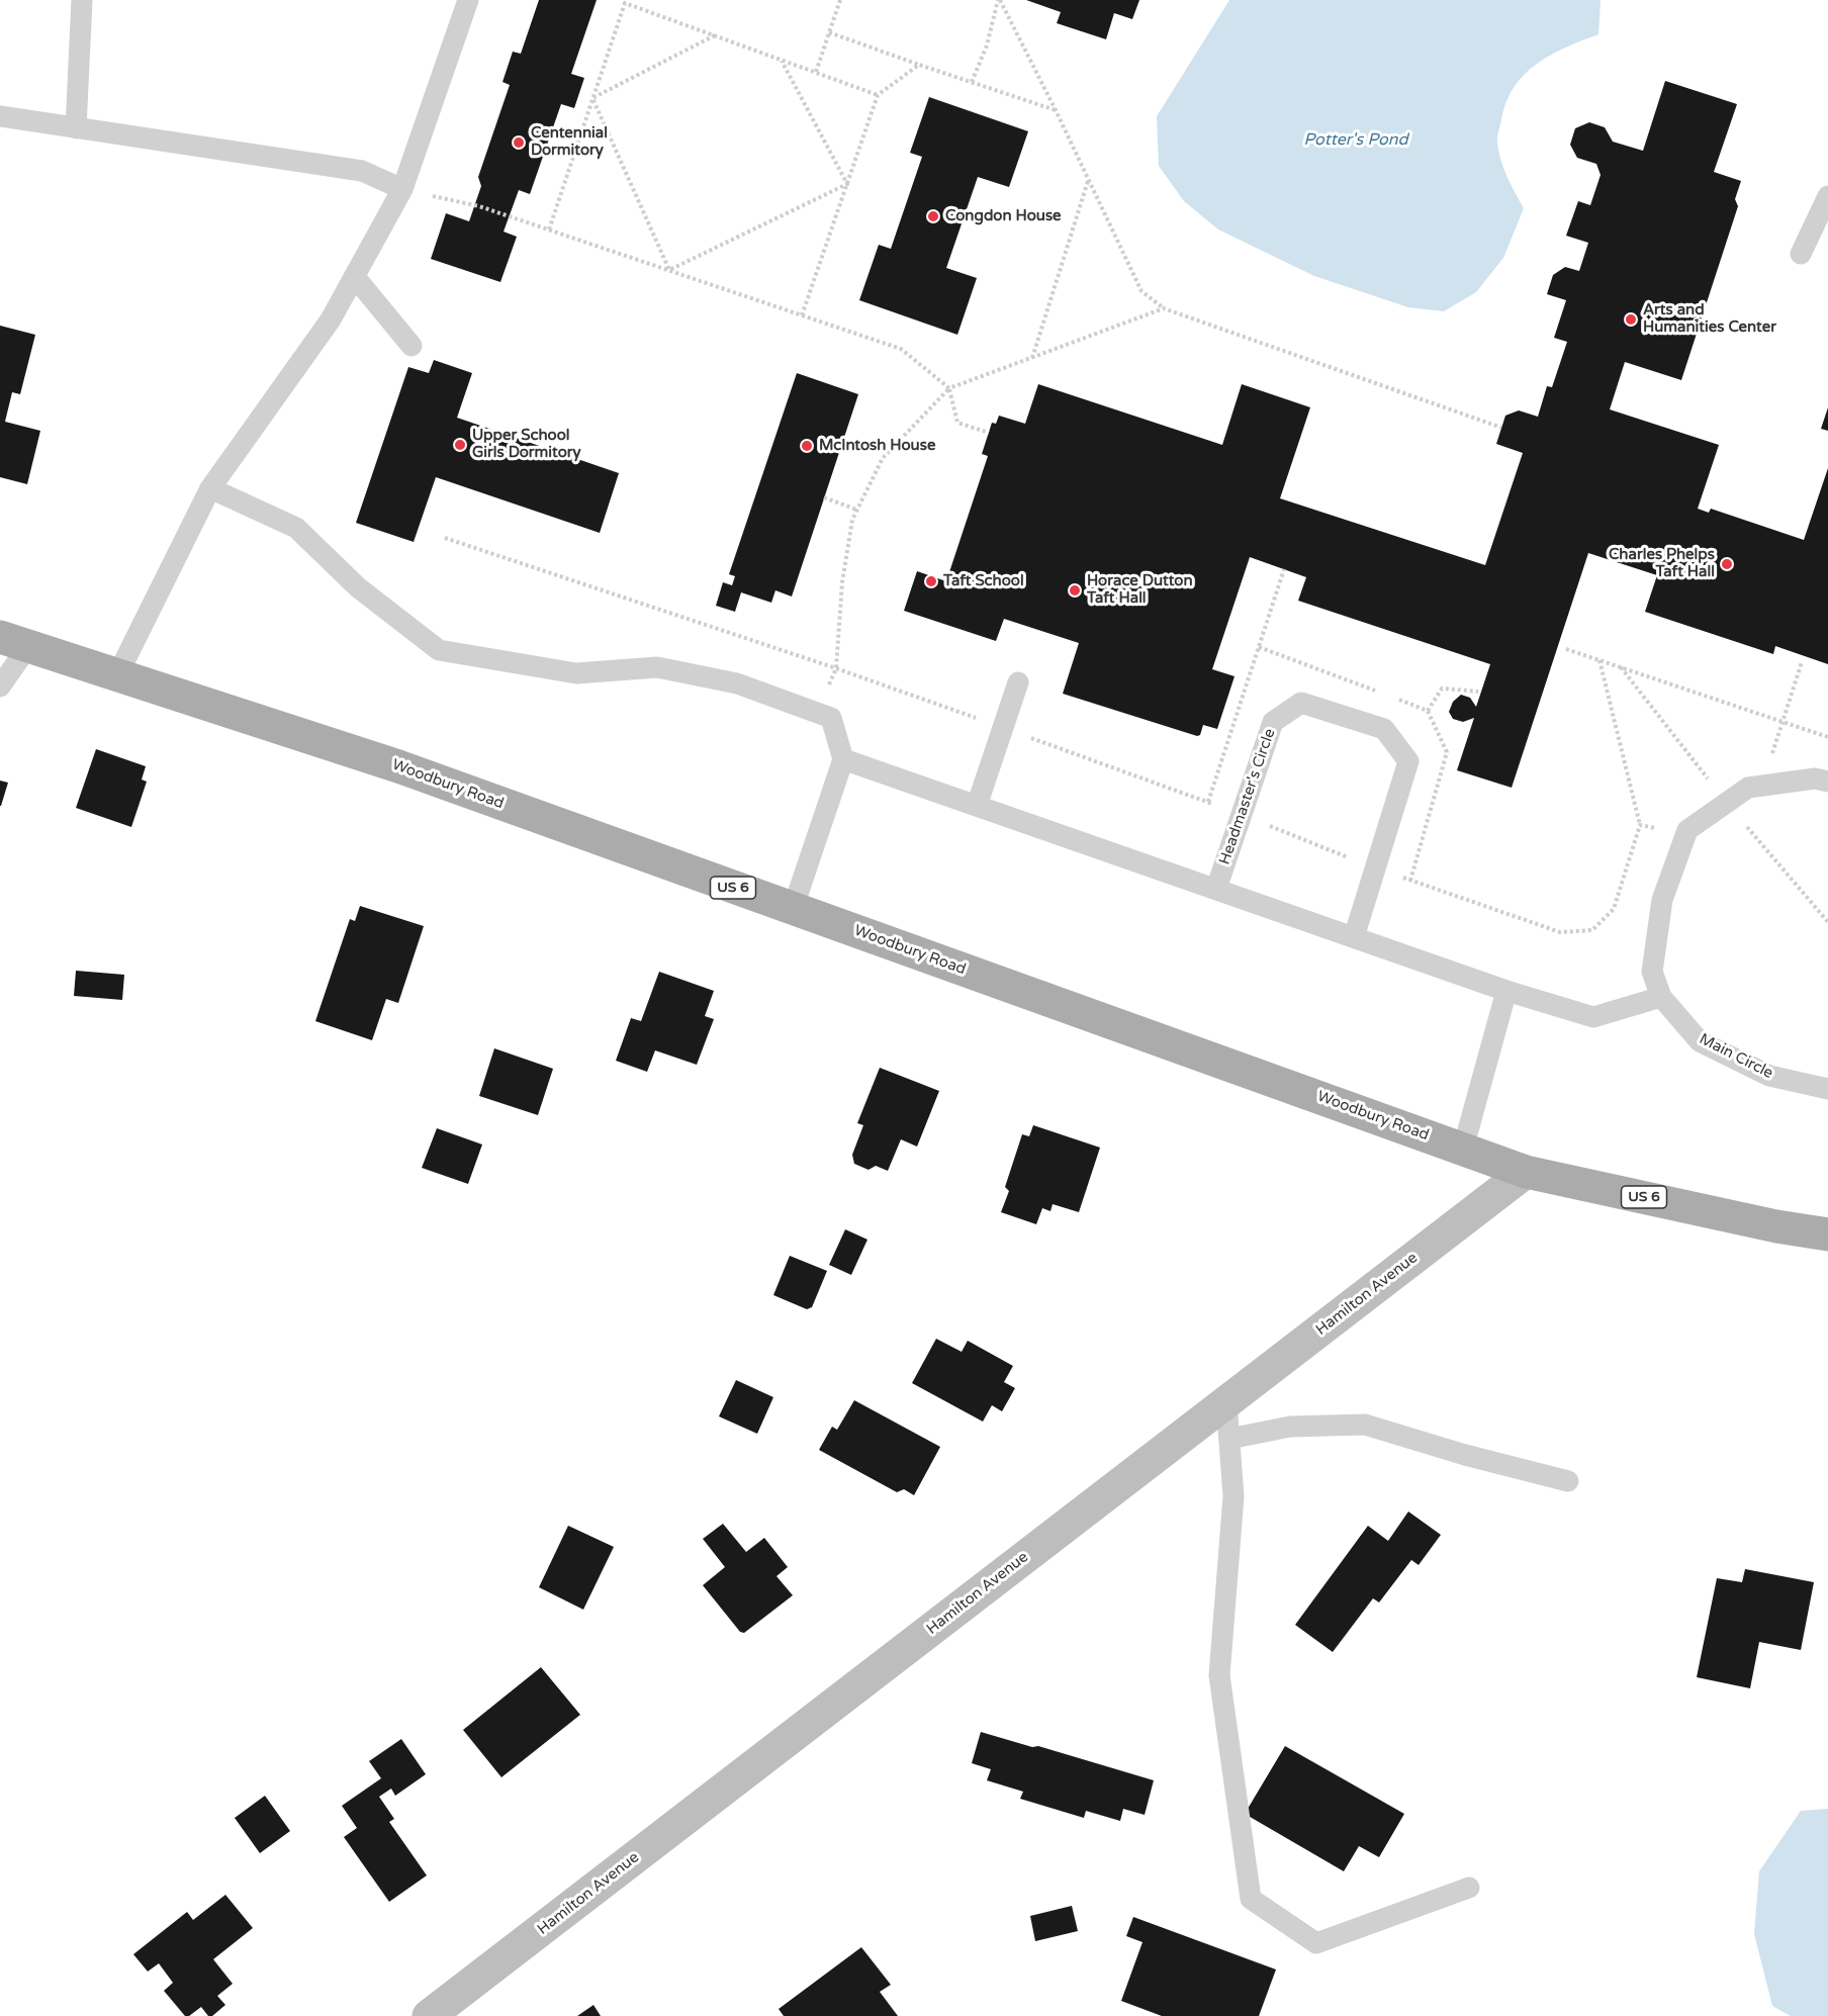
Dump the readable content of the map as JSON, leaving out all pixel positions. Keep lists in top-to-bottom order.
{
  "streets": {
    "main road": ["Woodbury Road", "US 6"],
    "street": ["Hamilton Avenue"],
    "lane": ["Headmaster's Circle", "Main Circle"]
  },
  "crossings": [
    ["Woodbury Road", "Hamilton Avenue"]
  ],
  "water": ["Potter's Pond"],
  "places": [
    "Centennial Dormitory",
    "Congdon House",
    "Arts and Humanities Center",
    "Upper School Girls Dormitory",
    "McIntosh House",
    "Charles Phelps Taft Hall",
    "Taft School",
    "Horace Dutton Taft Hall"
  ]
}
